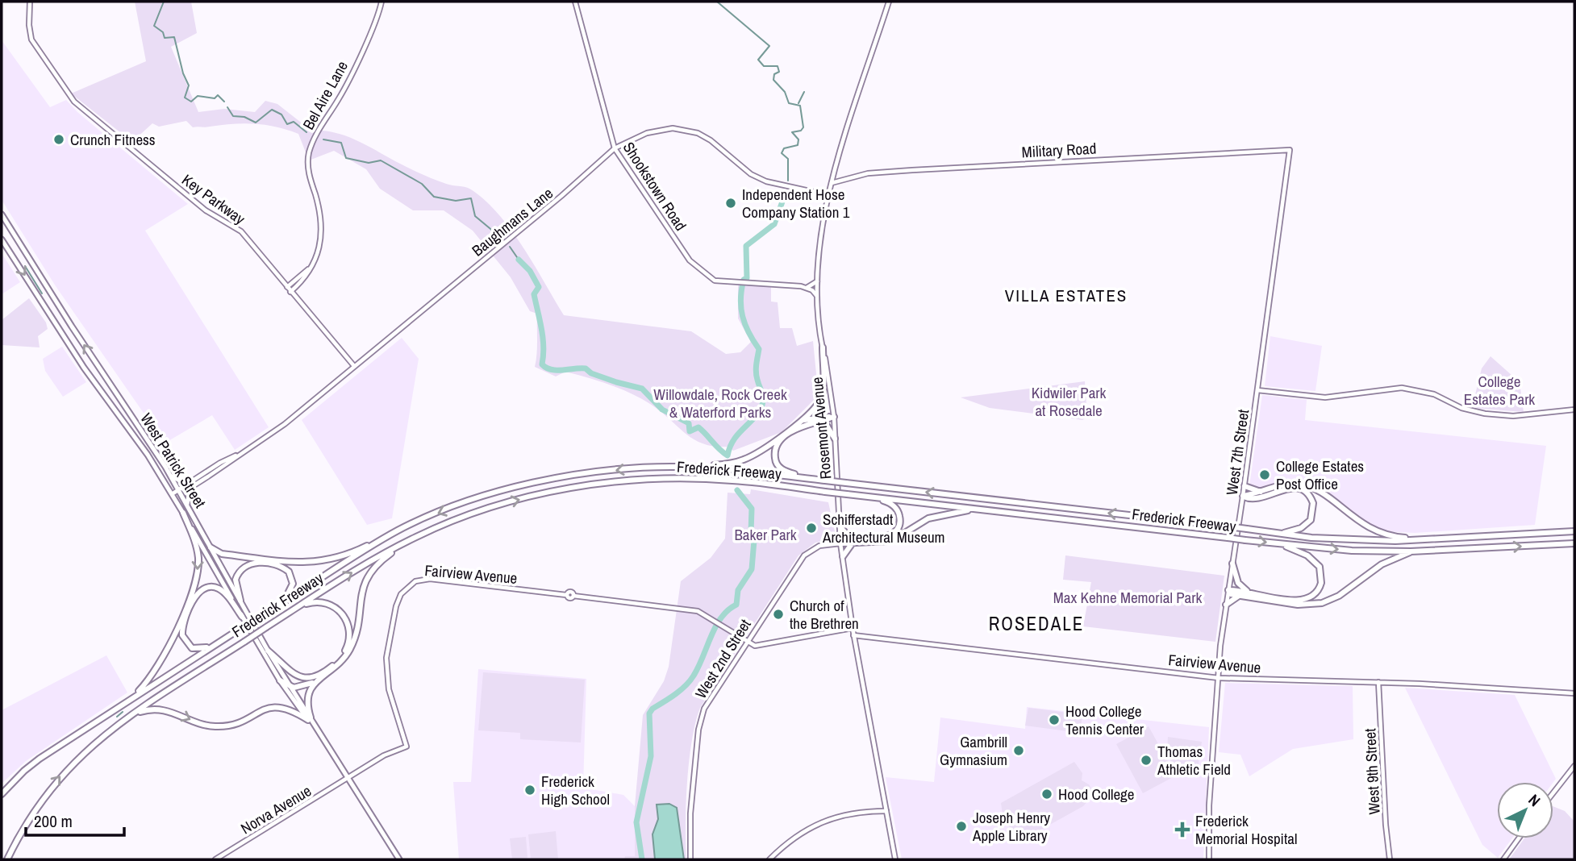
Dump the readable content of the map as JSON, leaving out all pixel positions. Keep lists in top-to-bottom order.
{
  "streets": {
    "highway": ["Frederick Freeway"],
    "main road": ["West Patrick Street"],
    "street": [
      "Bel Aire Lane",
      "Military Road",
      "Shookstown Road",
      "Key Parkway",
      "Baughmans Lane",
      "Rosemont Avenue",
      "West 7th Street",
      "Fairview Avenue",
      "West 2nd Street",
      "West 9th Street",
      "Norva Avenue"
    ]
  },
  "crossings": [
    ["Bel Aire Lane", "Key Parkway"],
    ["Military Road", "Rosemont Avenue"],
    ["Military Road", "West 7th Street"],
    ["Shookstown Road", "Baughmans Lane"],
    ["Key Parkway", "Baughmans Lane"],
    ["Baughmans Lane", "Rosemont Avenue"],
    ["Baughmans Lane", "West Patrick Street"],
    ["Rosemont Avenue", "Fairview Avenue"],
    ["Rosemont Avenue", "West 2nd Street"],
    ["West 7th Street", "Fairview Avenue"],
    ["West Patrick Street", "Norva Avenue"],
    ["Fairview Avenue", "West 2nd Street"],
    ["Fairview Avenue", "West 9th Street"],
    ["Fairview Avenue", "Norva Avenue"]
  ],
  "districts": ["VILLA ESTATES", "ROSEDALE"],
  "parks": [
    "College Estates Park",
    "Kidwiler Park at Rosedale",
    "Willowdale, Rock Creek & Waterford Parks",
    "Baker Park",
    "Max Kehne Memorial Park"
  ],
  "places": {
    "other": [
      "Crunch Fitness",
      "Independent Hose Company Station 1",
      "College Estates Post Office",
      "Schifferstadt Architectural Museum",
      "Church of the Brethren",
      "Hood College Tennis Center",
      "Gambrill Gymnasium",
      "Thomas Athletic Field",
      "Frederick High School",
      "Hood College",
      "Joseph Henry Apple Library"
    ],
    "health": ["Frederick Memorial Hospital"]
  },
  "scale_bar": "200 m",
  "north": "top right"
}
